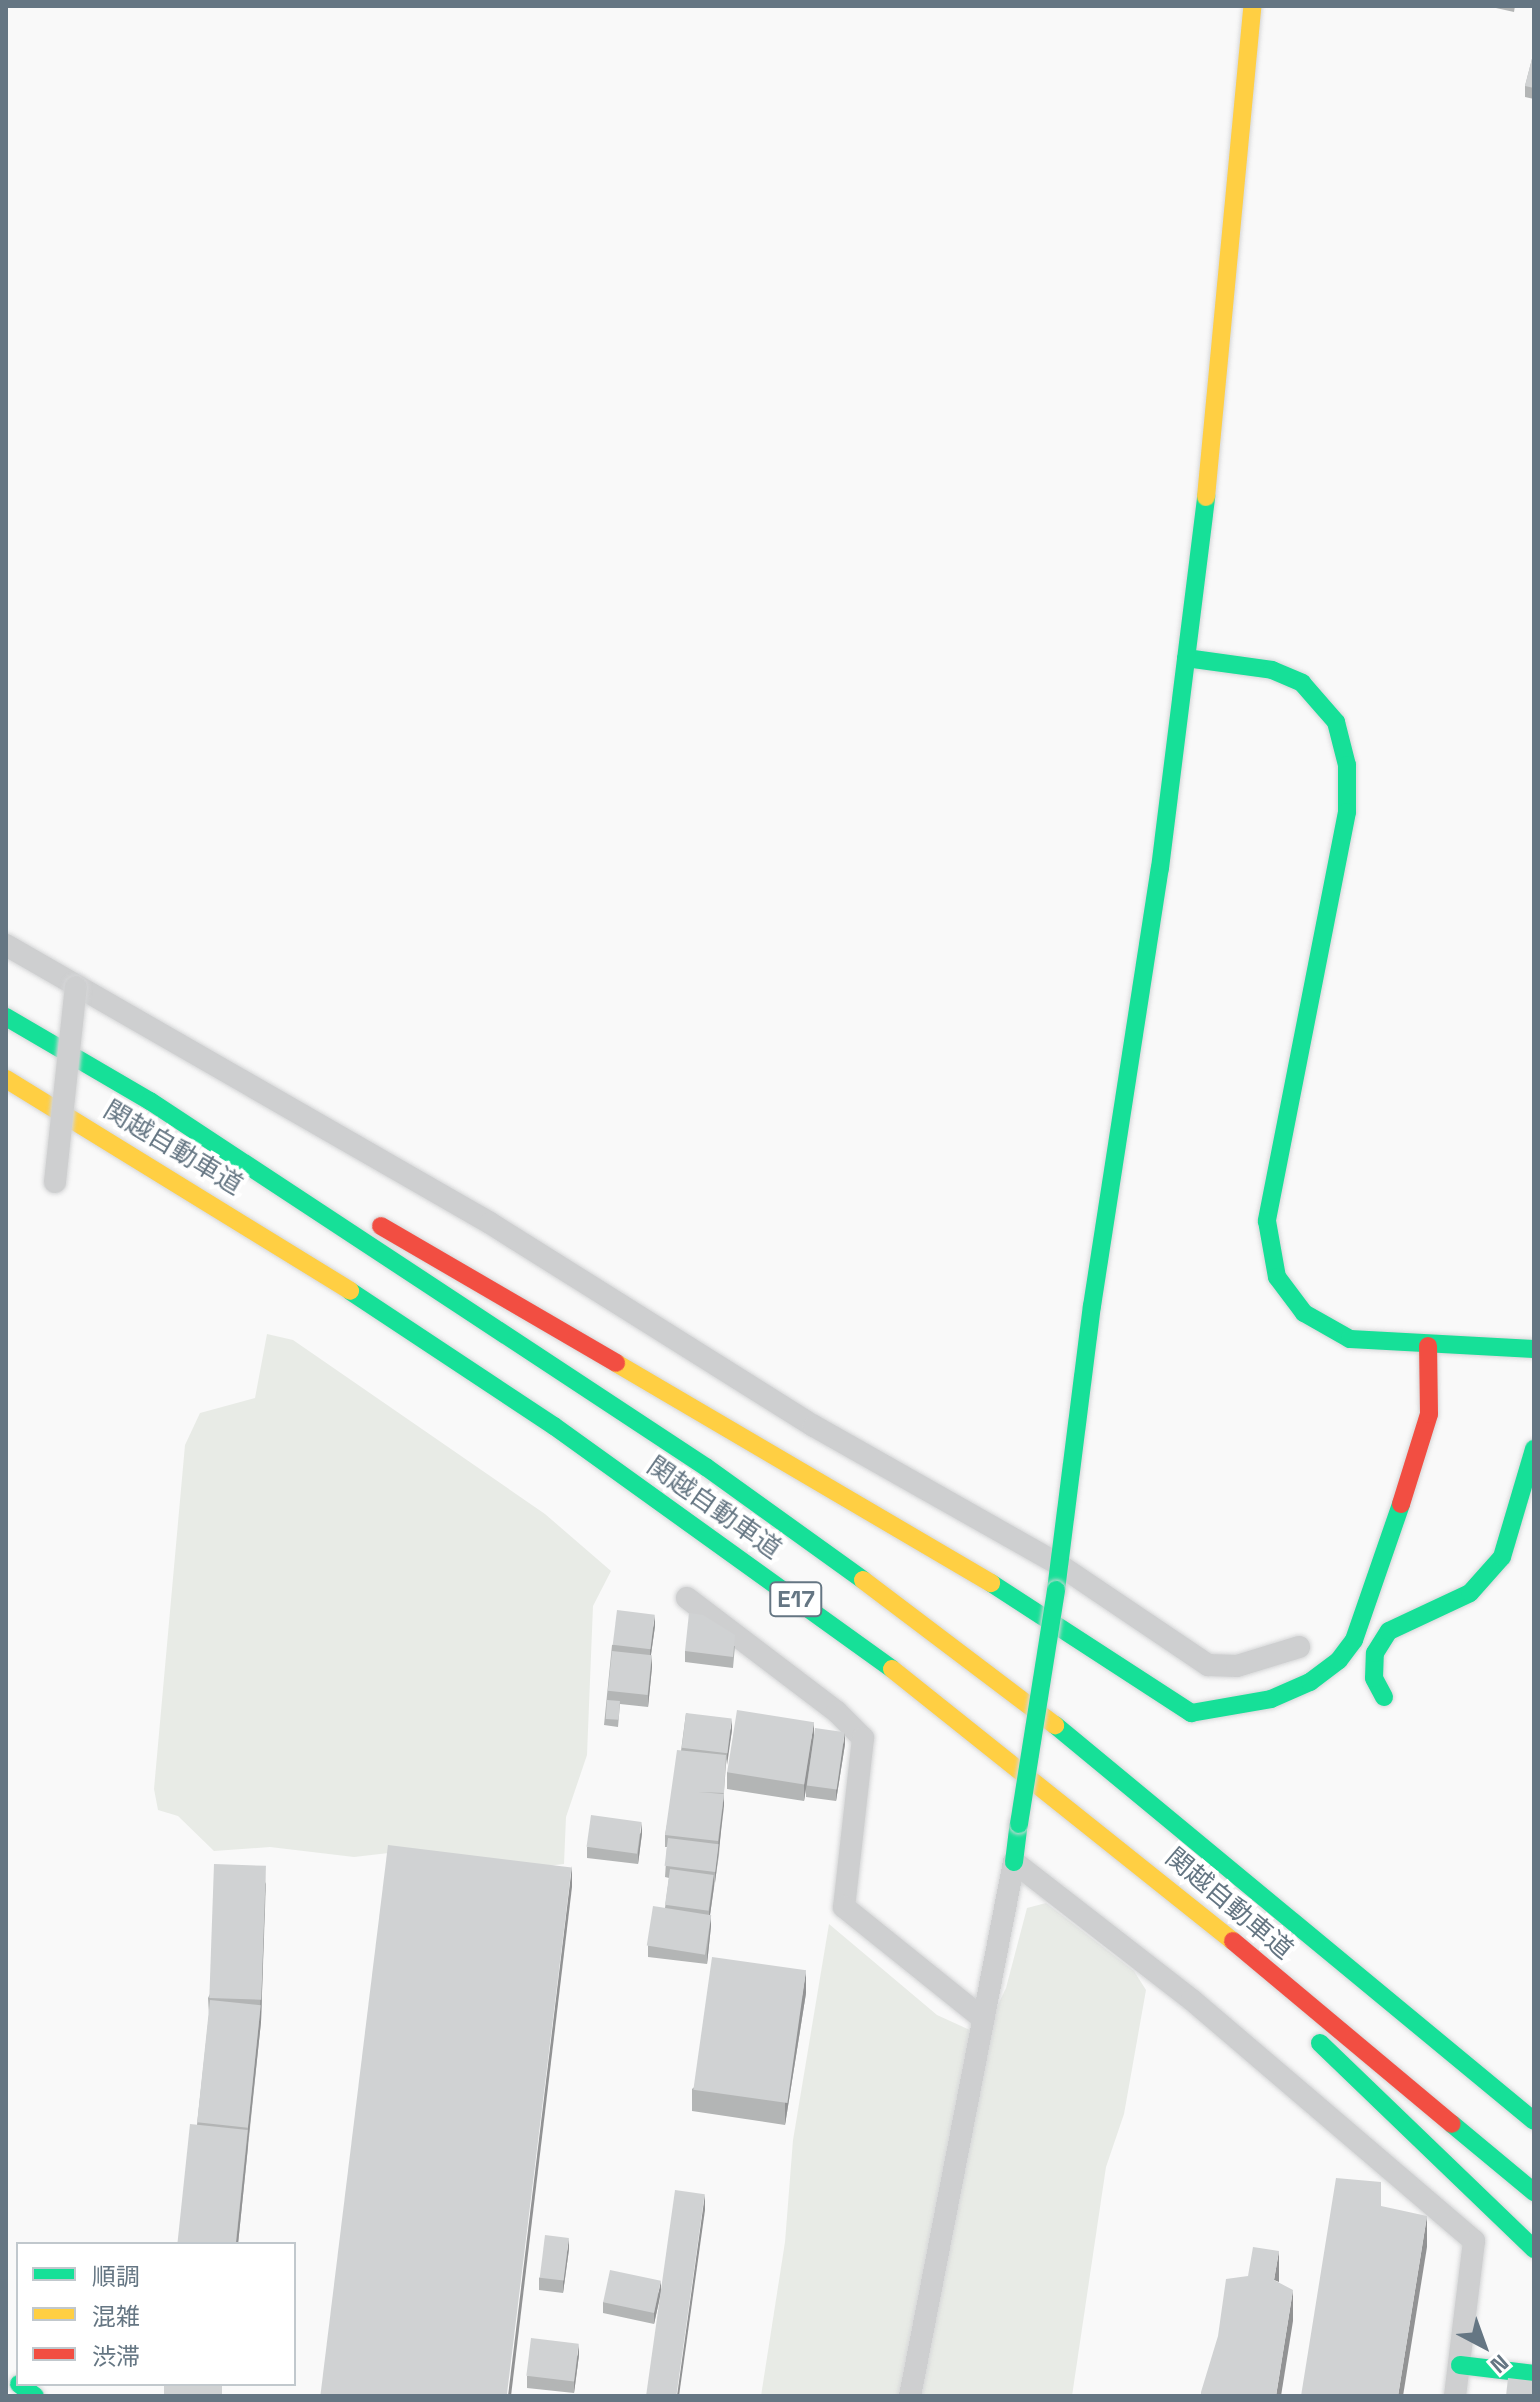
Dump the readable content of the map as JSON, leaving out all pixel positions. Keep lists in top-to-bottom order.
{
  "streets": {
    "main road": ["関越自動車道", "E17"]
  },
  "legend": ["順調", "混雑", "渋滞"],
  "north": "bottom right"
}
